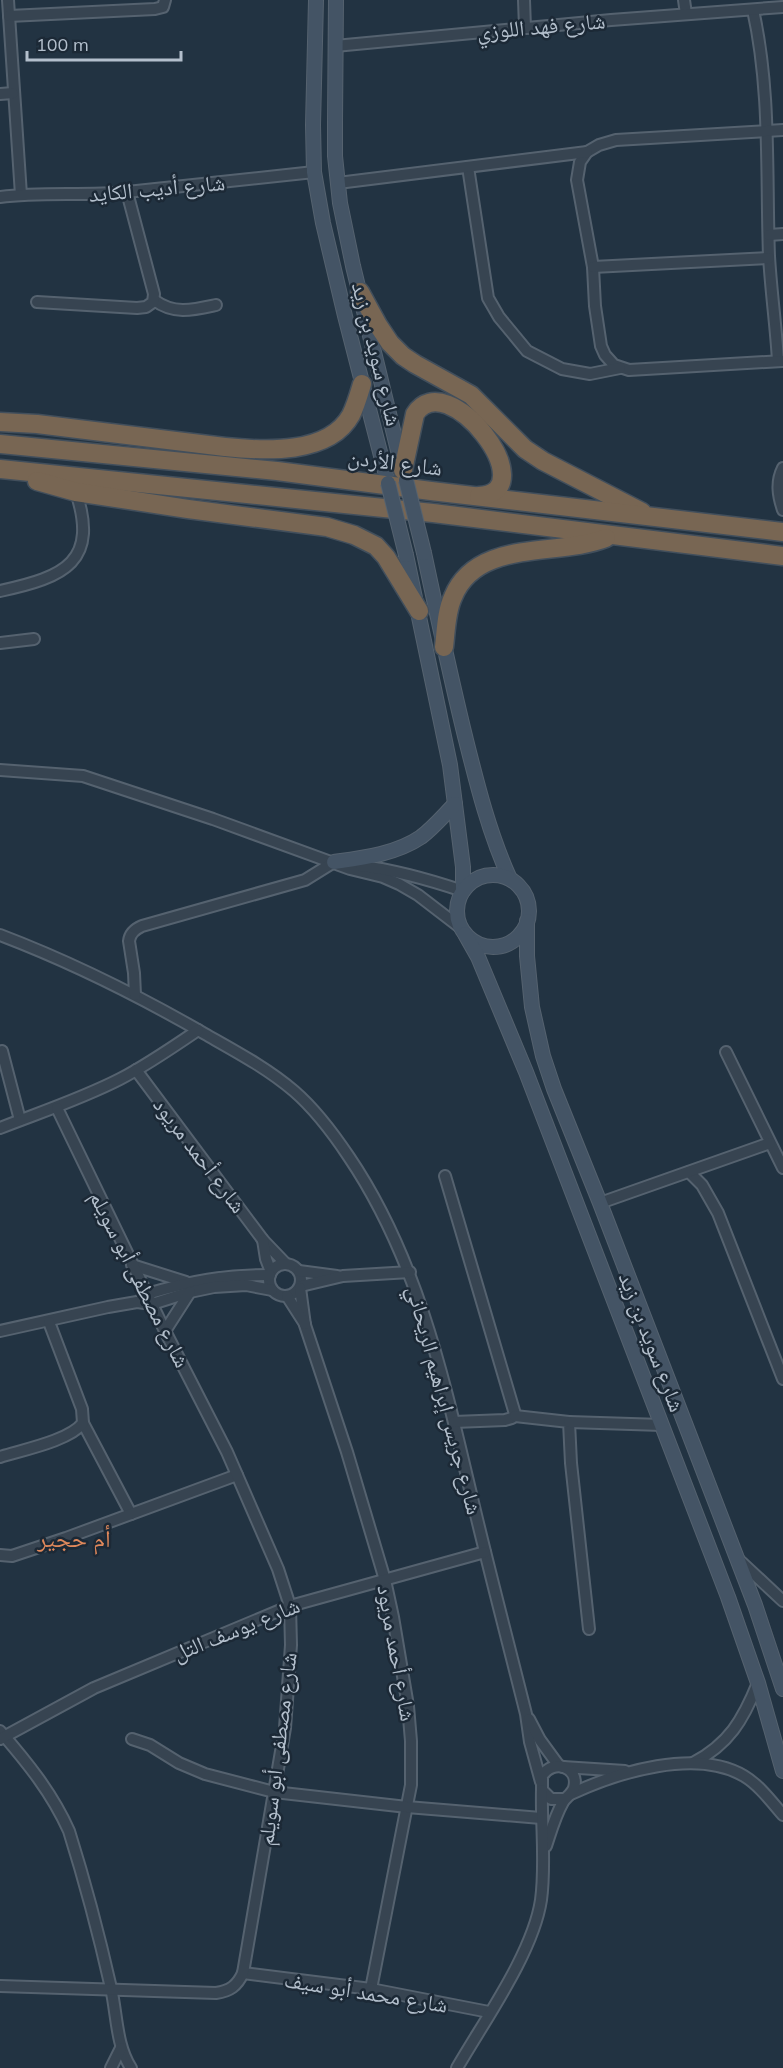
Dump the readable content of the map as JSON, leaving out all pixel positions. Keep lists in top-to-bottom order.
{
  "streets": {
    "highway": ["شارع الأردن"],
    "main road": ["شارع سويد بن زيد"],
    "street": [
      "شارع فهد اللوزي",
      "شارع أديب الكايد",
      "شارع أحمد مريود",
      "شارع مصطفى أبو سويلم",
      "شارع جريس إبراهيم الريحاني",
      "شارع يوسف التل",
      "شارع محمد أبو سيف"
    ]
  },
  "crossings": [
    ["شارع فهد اللوزي", "شارع سويد بن زيد"],
    ["شارع أديب الكايد", "شارع سويد بن زيد"],
    ["شارع أحمد مريود", "شارع يوسف التل"],
    ["شارع أحمد مريود", "شارع محمد أبو سيف"],
    ["شارع مصطفى أبو سويلم", "شارع يوسف التل"],
    ["شارع مصطفى أبو سويلم", "شارع محمد أبو سيف"],
    ["شارع جريس إبراهيم الريحاني", "شارع يوسف التل"],
    ["شارع جريس إبراهيم الريحاني", "شارع محمد أبو سيف"]
  ],
  "districts": ["أم حجير"],
  "scale_bar": "100 m"
}
